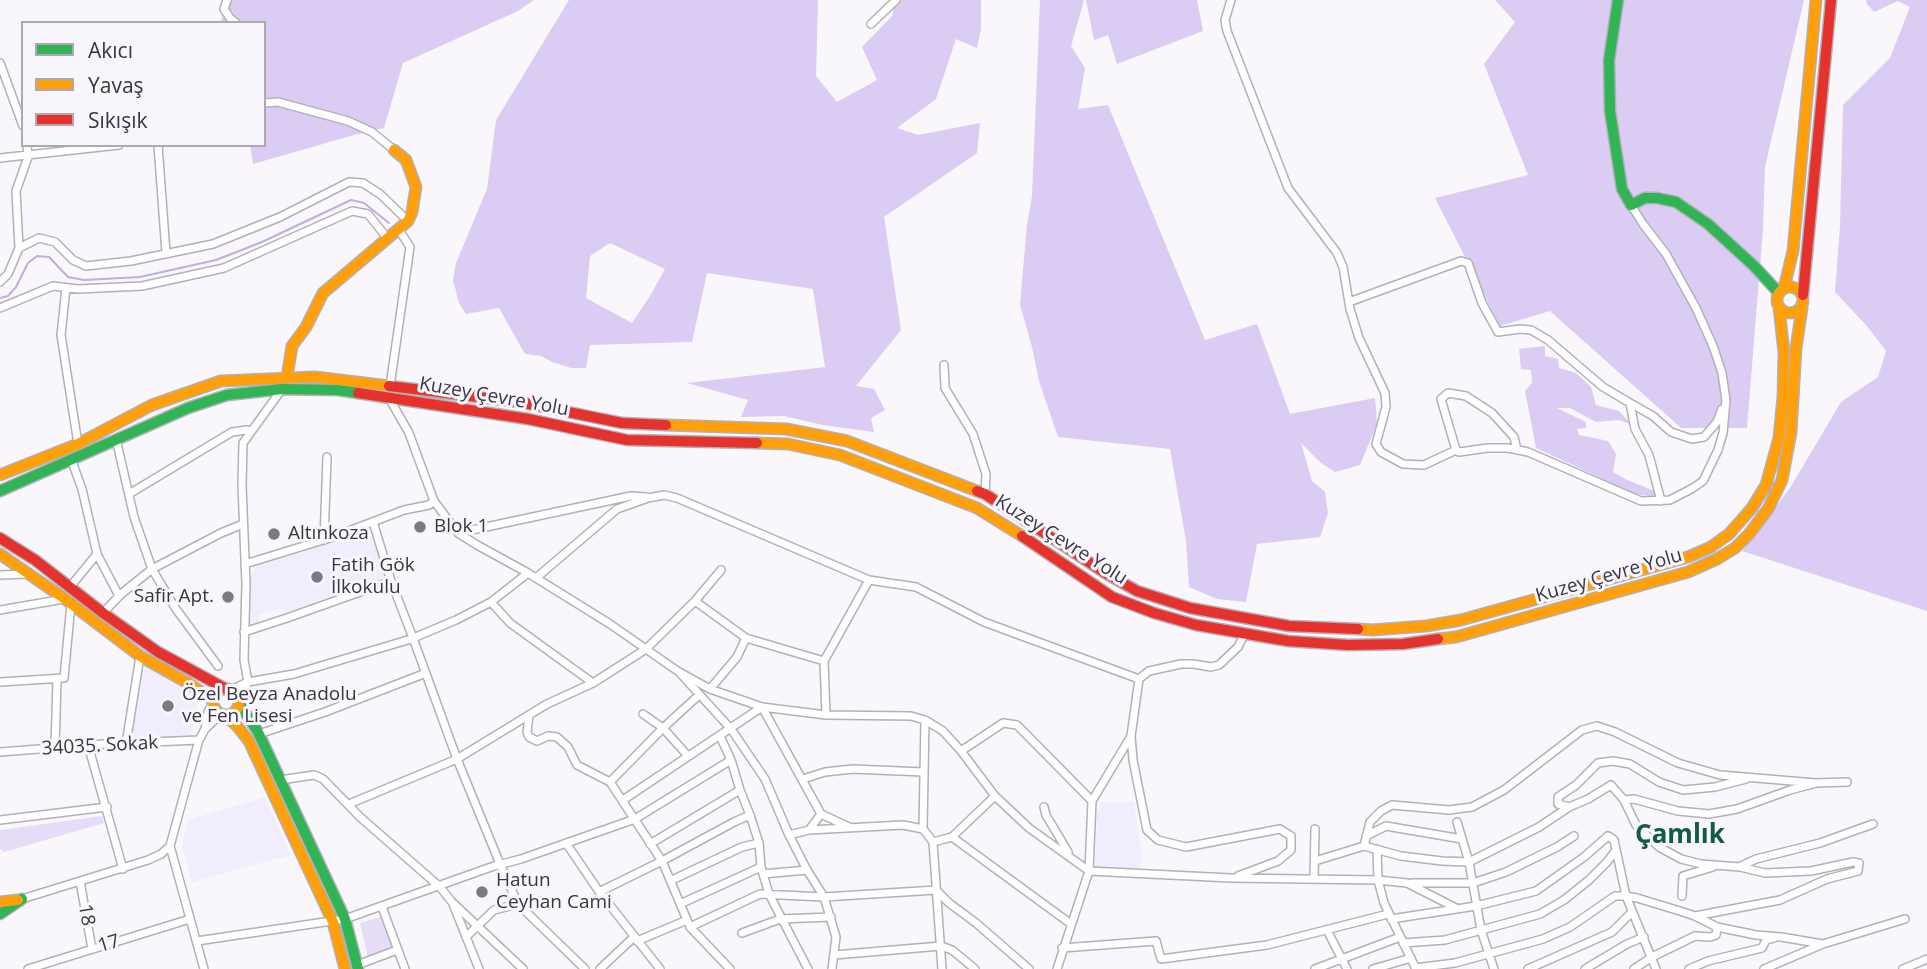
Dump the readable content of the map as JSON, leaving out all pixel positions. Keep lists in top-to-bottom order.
{
  "streets": {
    "main road": ["Kuzey Çevre Yolu"],
    "street": ["34035. Sokak", "18", "17"]
  },
  "crossings": [
    ["18", "17"]
  ],
  "districts": ["Çamlık"],
  "places": [
    "Blok 1",
    "Altınkoza",
    "Fatih Gök İlkokulu",
    "Safir Apt.",
    "Özel Beyza Anadolu ve Fen Lisesi",
    "Hatun Ceyhan Cami"
  ],
  "legend": ["Akıcı", "Yavaş", "Sıkışık"]
}
